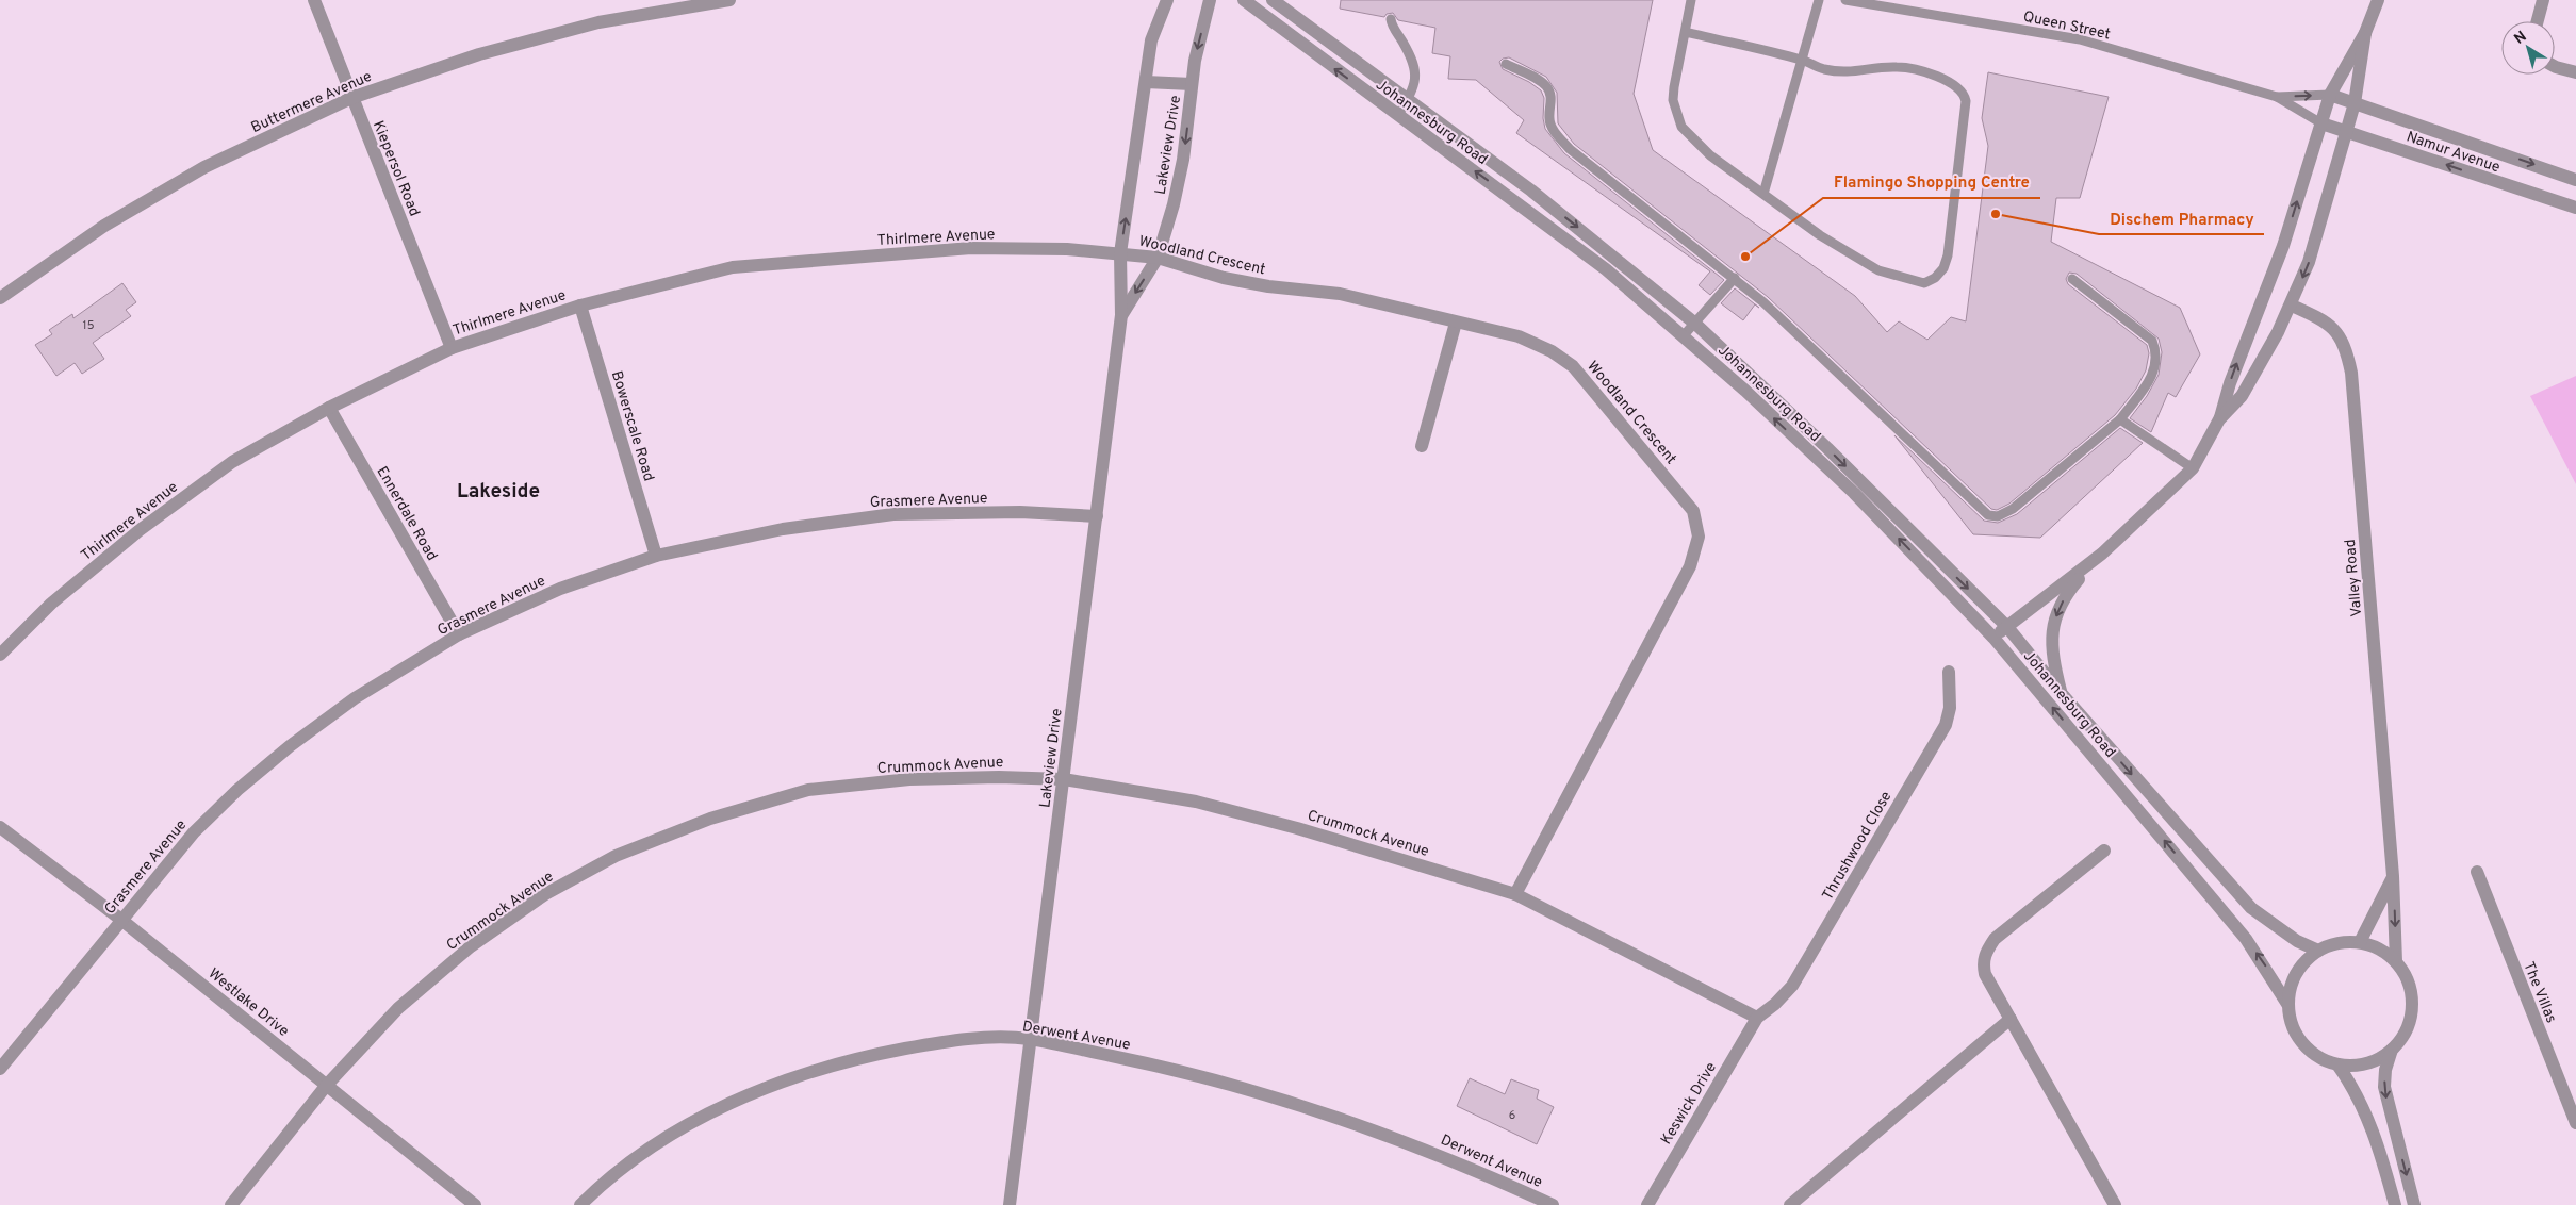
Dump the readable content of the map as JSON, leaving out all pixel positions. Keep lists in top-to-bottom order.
{
  "streets": {
    "street": [
      "Buttermere Avenue",
      "Johannesburg Road",
      "Lakeview Drive",
      "Namur Avenue",
      "Kiepersol Road",
      "Thirlmere Avenue",
      "Woodland Crescent",
      "Bowerscale Road",
      "Grasmere Avenue",
      "Ennerdale Road",
      "Valley Road",
      "Crummock Avenue",
      "Thrushwood Close",
      "The Villas",
      "Westlake Drive",
      "Derwent Avenue",
      "Keswick Drive"
    ],
    "lane": ["Queen Street"]
  },
  "crossings": [
    ["Queen Street", "Namur Avenue"],
    ["Buttermere Avenue", "Kiepersol Road"],
    ["Johannesburg Road", "Valley Road"],
    ["Lakeview Drive", "Thirlmere Avenue"],
    ["Lakeview Drive", "Woodland Crescent"],
    ["Lakeview Drive", "Grasmere Avenue"],
    ["Lakeview Drive", "Crummock Avenue"],
    ["Lakeview Drive", "Derwent Avenue"],
    ["Kiepersol Road", "Thirlmere Avenue"],
    ["Thirlmere Avenue", "Woodland Crescent"],
    ["Thirlmere Avenue", "Bowerscale Road"],
    ["Thirlmere Avenue", "Ennerdale Road"],
    ["Woodland Crescent", "Crummock Avenue"],
    ["Bowerscale Road", "Grasmere Avenue"],
    ["Grasmere Avenue", "Ennerdale Road"],
    ["Grasmere Avenue", "Westlake Drive"],
    ["Crummock Avenue", "Thrushwood Close"],
    ["Crummock Avenue", "Westlake Drive"],
    ["Crummock Avenue", "Keswick Drive"],
    ["Thrushwood Close", "Keswick Drive"]
  ],
  "districts": ["Lakeside"],
  "places": ["Dischem Pharmacy", "Flamingo Shopping Centre"],
  "house_numbers": ["15", "6"],
  "north": "top left"
}
